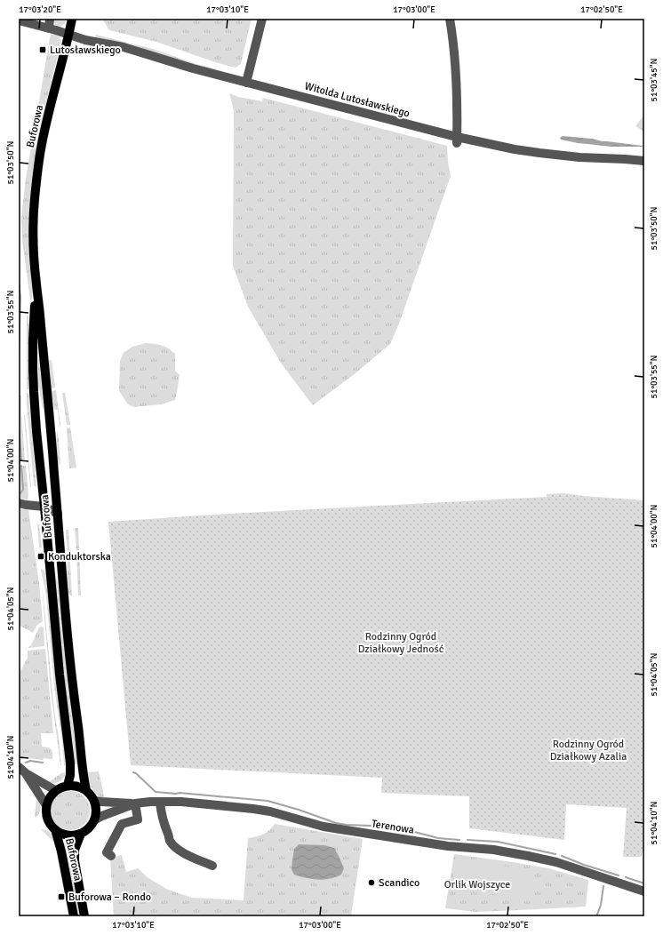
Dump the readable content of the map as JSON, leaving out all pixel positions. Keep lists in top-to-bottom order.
{
  "streets": {
    "main road": ["Buforowa"],
    "street": ["Witolda Lutosławskiego", "Terenowa"]
  },
  "crossings": [
    ["Witolda Lutosławskiego", "Buforowa"],
    ["Buforowa", "Terenowa"]
  ],
  "parks": ["Rodzinny Ogród Działkowy Jedność", "Rodzinny Ogród Działkowy Azalia", "Orlik Wojszyce"],
  "places": {
    "transit": ["Lutosławskiego", "Konduktorska", "Buforowa – Rondo"],
    "other": ["Scandico"]
  },
  "coordinates": [
    "17°03'20\"E",
    "17°03'10\"E",
    "17°03'00\"E",
    "17°02'50\"E",
    "51°03'45\"N",
    "51°03'50\"N",
    "51°03'55\"N",
    "51°04'00\"N",
    "51°04'05\"N",
    "51°04'10\"N"
  ]
}
